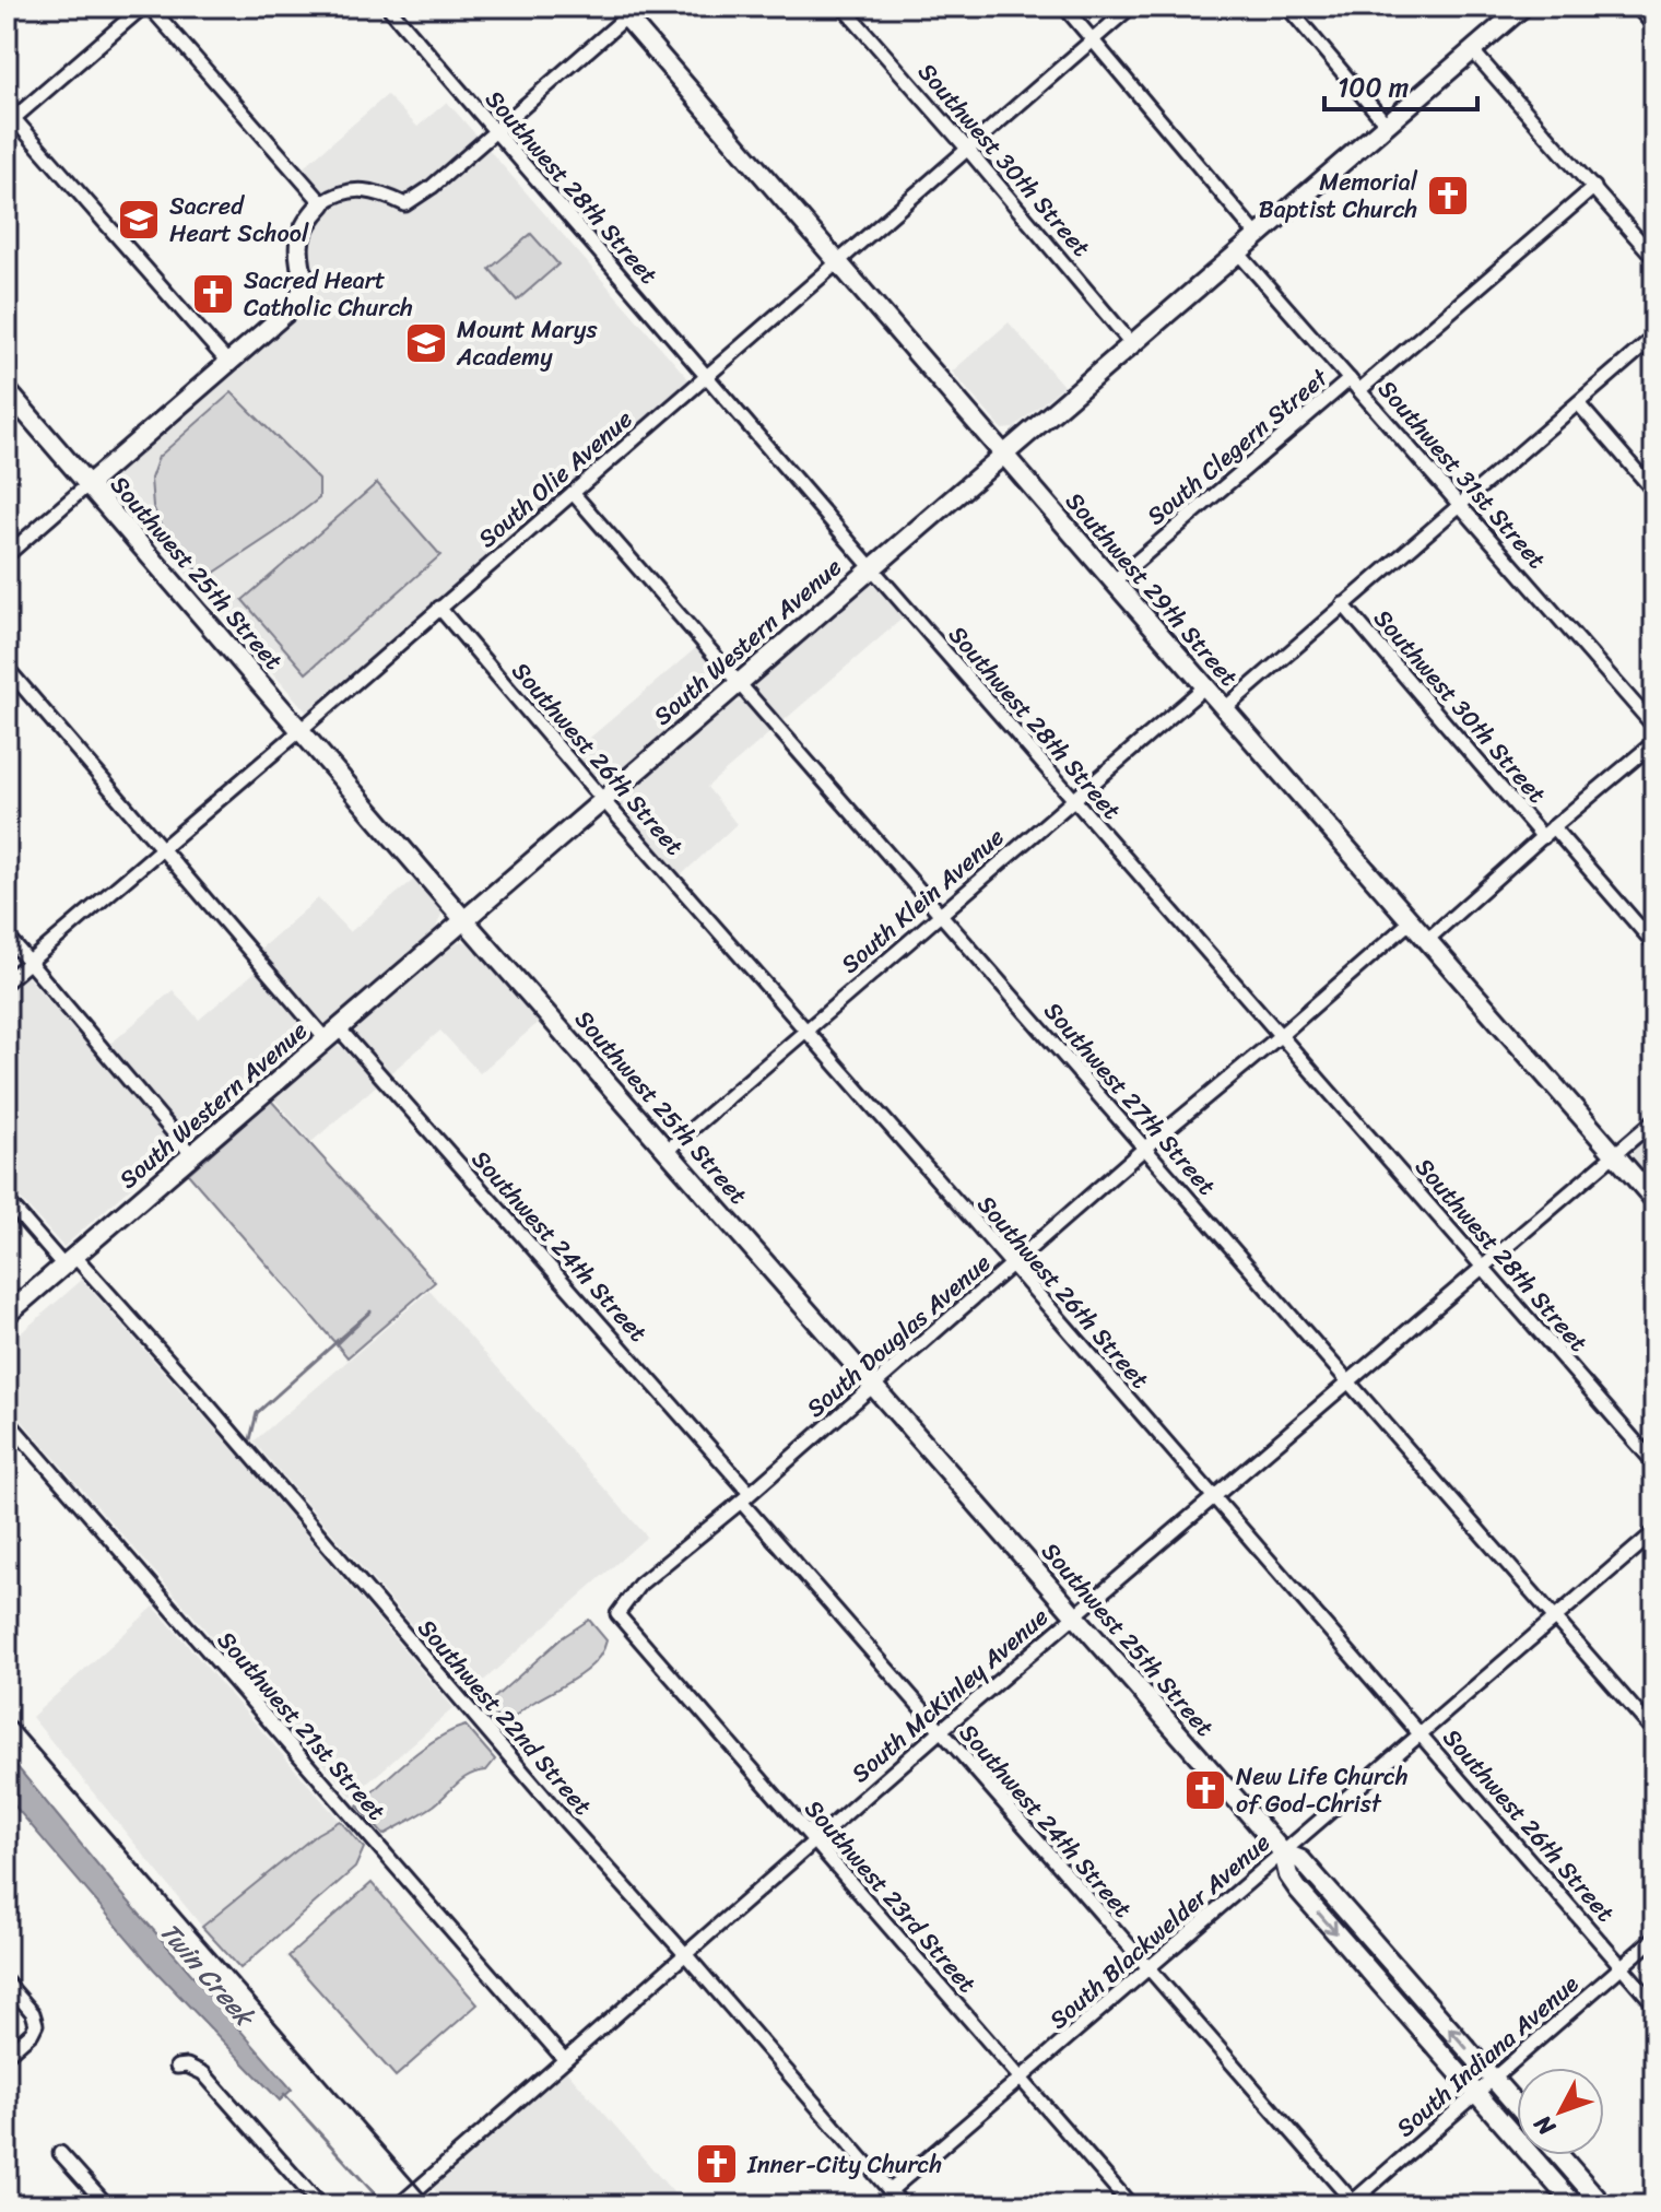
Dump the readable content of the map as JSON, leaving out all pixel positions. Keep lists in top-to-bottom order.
{
  "streets": {
    "main road": ["Southwest 25th Street", "Southwest 29th Street", "South Western Avenue"],
    "street": [
      "Southwest 30th Street",
      "Southwest 28th Street",
      "South Clegern Street",
      "Southwest 31st Street",
      "South Olie Avenue",
      "Southwest 26th Street",
      "South Klein Avenue",
      "Southwest 27th Street",
      "Southwest 24th Street",
      "South Douglas Avenue",
      "South McKinley Avenue",
      "Southwest 22nd Street",
      "Southwest 21st Street",
      "Southwest 23rd Street",
      "South Blackwelder Avenue",
      "South Indiana Avenue"
    ]
  },
  "crossings": [
    ["Southwest 30th Street", "South Olie Avenue"],
    ["Southwest 30th Street", "South Western Avenue"],
    ["Southwest 28th Street", "South Olie Avenue"],
    ["Southwest 28th Street", "South Western Avenue"],
    ["Southwest 28th Street", "South Klein Avenue"],
    ["Southwest 28th Street", "South Douglas Avenue"],
    ["Southwest 28th Street", "South McKinley Avenue"],
    ["South Clegern Street", "Southwest 31st Street"],
    ["South Clegern Street", "Southwest 29th Street"],
    ["Southwest 31st Street", "South Western Avenue"],
    ["South Olie Avenue", "Southwest 25th Street"],
    ["South Olie Avenue", "Southwest 29th Street"],
    ["South Olie Avenue", "Southwest 26th Street"],
    ["South Olie Avenue", "Southwest 27th Street"],
    ["South Olie Avenue", "Southwest 24th Street"],
    ["Southwest 25th Street", "South Western Avenue"],
    ["Southwest 25th Street", "South Klein Avenue"],
    ["Southwest 25th Street", "South Douglas Avenue"],
    ["Southwest 25th Street", "South McKinley Avenue"],
    ["Southwest 25th Street", "South Blackwelder Avenue"],
    ["Southwest 25th Street", "South Indiana Avenue"],
    ["Southwest 29th Street", "South Western Avenue"],
    ["Southwest 29th Street", "South Klein Avenue"],
    ["Southwest 29th Street", "South Douglas Avenue"],
    ["Southwest 29th Street", "South McKinley Avenue"],
    ["South Western Avenue", "Southwest 26th Street"],
    ["South Western Avenue", "Southwest 27th Street"],
    ["South Western Avenue", "Southwest 24th Street"],
    ["South Western Avenue", "Southwest 22nd Street"],
    ["Southwest 26th Street", "South Klein Avenue"],
    ["Southwest 26th Street", "South Douglas Avenue"],
    ["Southwest 26th Street", "South McKinley Avenue"],
    ["Southwest 26th Street", "South Blackwelder Avenue"],
    ["Southwest 26th Street", "South Indiana Avenue"],
    ["South Klein Avenue", "Southwest 27th Street"],
    ["Southwest 27th Street", "South Douglas Avenue"],
    ["Southwest 27th Street", "South McKinley Avenue"],
    ["Southwest 27th Street", "South Blackwelder Avenue"],
    ["Southwest 24th Street", "South Douglas Avenue"],
    ["Southwest 24th Street", "South McKinley Avenue"],
    ["Southwest 24th Street", "South Blackwelder Avenue"],
    ["Southwest 24th Street", "South Indiana Avenue"],
    ["South Douglas Avenue", "Southwest 23rd Street"],
    ["South McKinley Avenue", "Southwest 22nd Street"],
    ["South McKinley Avenue", "Southwest 21st Street"],
    ["South McKinley Avenue", "Southwest 23rd Street"],
    ["Southwest 22nd Street", "South Blackwelder Avenue"],
    ["Southwest 23rd Street", "South Blackwelder Avenue"]
  ],
  "water": ["Twin Creek"],
  "places": {
    "church": [
      "Memorial Baptist Church",
      "Sacred Heart Catholic Church",
      "New Life Church of God-Christ",
      "Inner-City Church"
    ],
    "school or university": ["Sacred Heart School", "Mount Marys Academy"]
  },
  "scale_bar": "100 m",
  "north": "bottom left"
}
